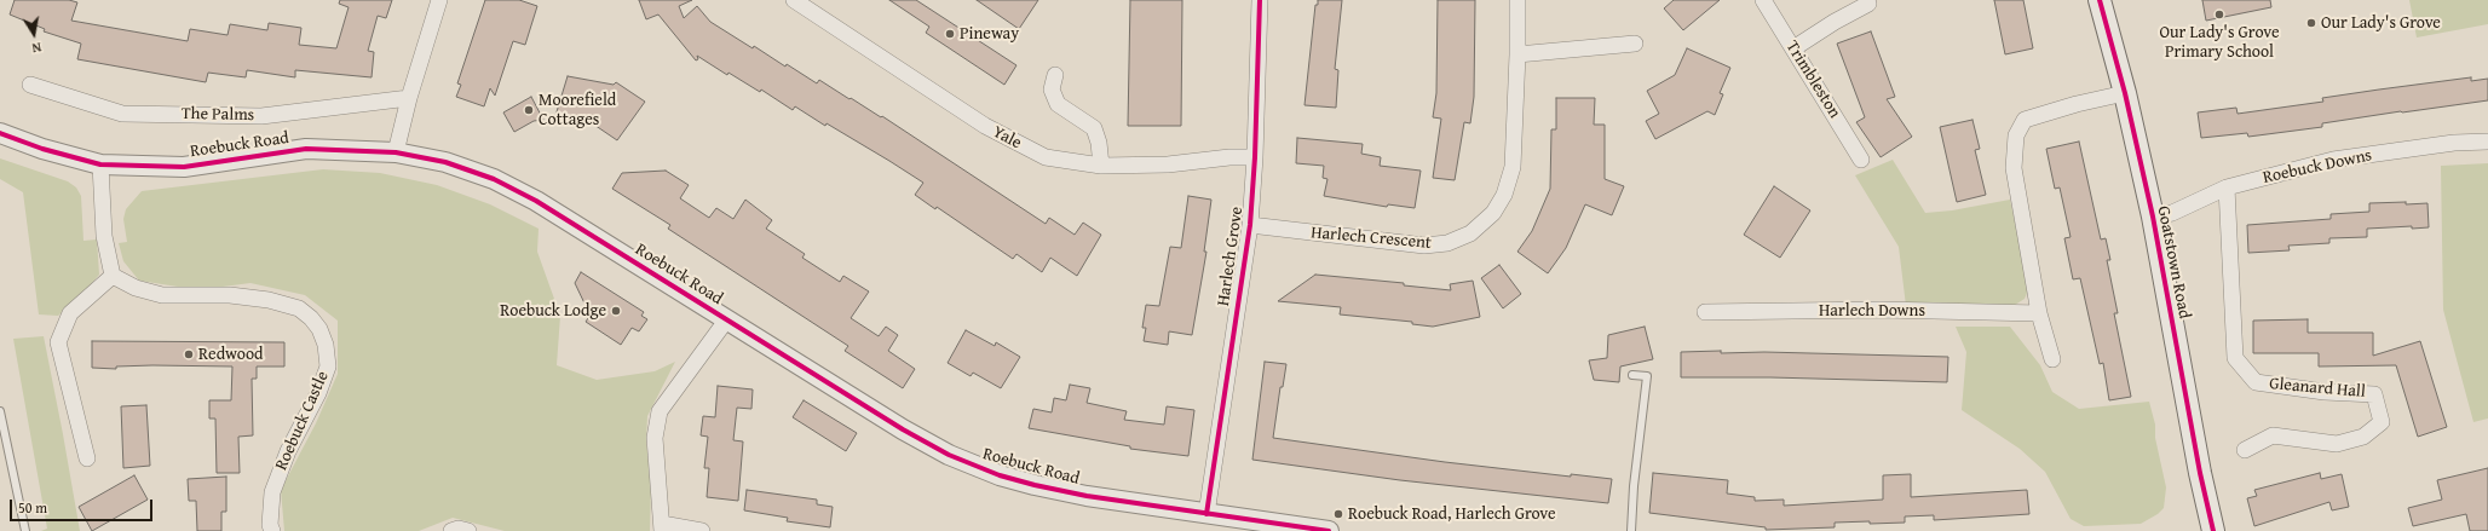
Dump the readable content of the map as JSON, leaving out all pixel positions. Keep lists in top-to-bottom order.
{
  "streets": {
    "main road": ["Goatstown Road"],
    "street": [
      "Trimbleston",
      "The Palms",
      "Yale",
      "Roebuck Road",
      "Roebuck Downs",
      "Harlech Crescent",
      "Harlech Grove",
      "Harlech Downs",
      "Gleanard Hall",
      "Roebuck Castle"
    ]
  },
  "crossings": [
    ["Yale", "Harlech Grove"],
    ["Roebuck Road", "Harlech Grove"],
    ["Roebuck Downs", "Goatstown Road"],
    ["Roebuck Downs", "Gleanard Hall"],
    ["Harlech Crescent", "Harlech Grove"]
  ],
  "places": [
    "Our Lady's Grove Primary School",
    "Our Lady's Grove",
    "Pineway",
    "Moorefield Cottages",
    "Roebuck Lodge",
    "Redwood",
    "Roebuck Road, Harlech Grove"
  ],
  "scale_bar": "50 m",
  "north": "bottom"
}
